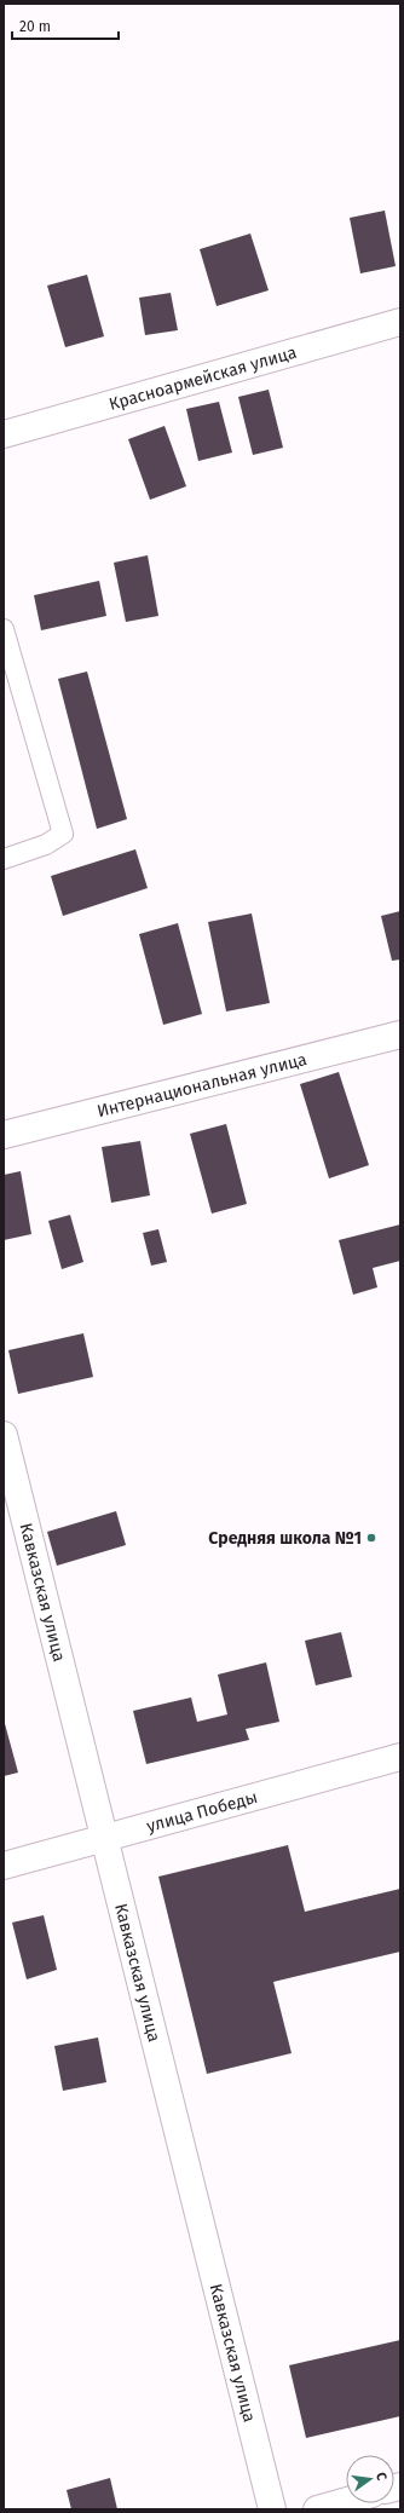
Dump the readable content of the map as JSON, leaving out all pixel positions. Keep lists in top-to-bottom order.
{
  "streets": {
    "street": [
      "Красноармейская улица",
      "Интернациональная улица",
      "Кавказская улица",
      "улица Победы"
    ]
  },
  "crossings": [
    ["Кавказская улица", "улица Победы"]
  ],
  "places": ["Средняя школа №1"],
  "scale_bar": "20 m",
  "north": "right"
}
